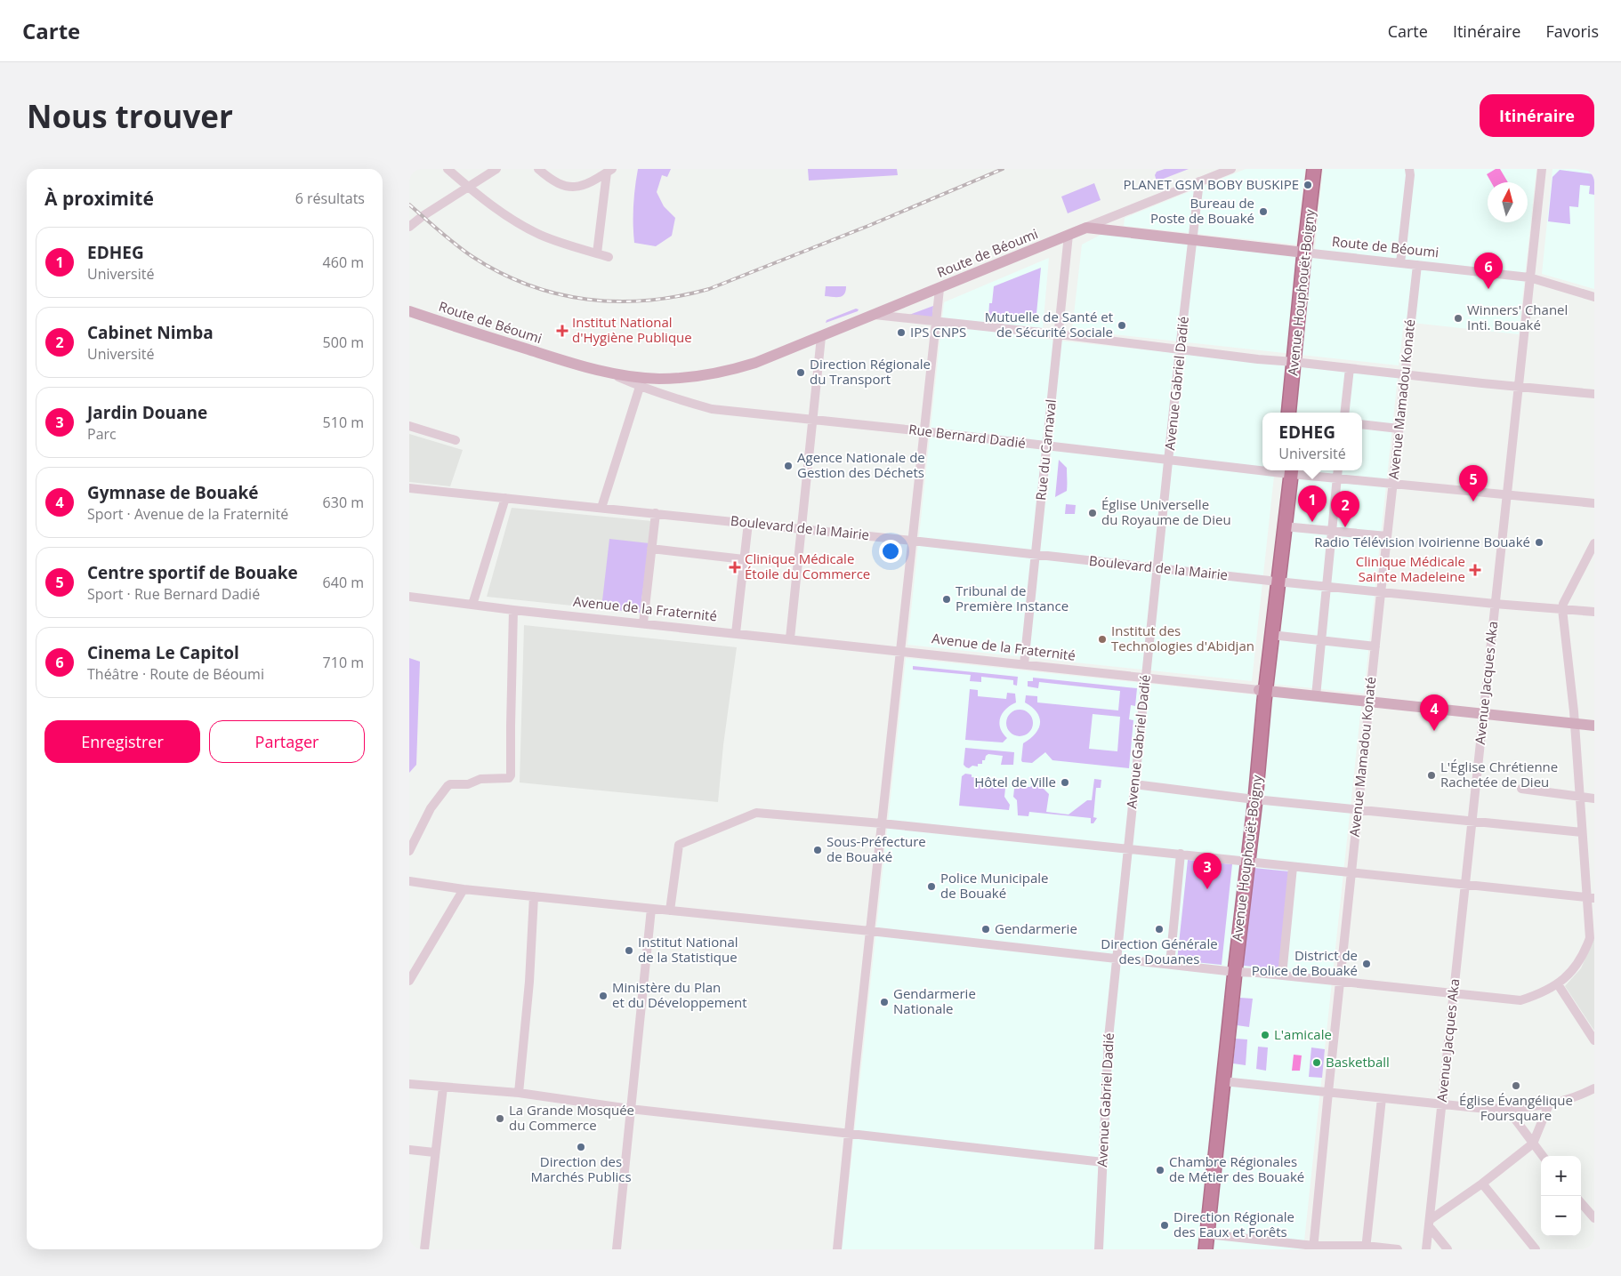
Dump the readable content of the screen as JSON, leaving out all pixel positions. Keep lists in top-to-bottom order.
{
  "streets": {
    "highway": ["Avenue Houphouët-Boigny"],
    "main road": ["Route de Béoumi", "Avenue de la Fraternité"],
    "street": [
      "Avenue Gabriel Dadié",
      "Avenue Mamadou Konaté",
      "Rue Bernard Dadié",
      "Rue du Carnaval",
      "Boulevard de la Mairie",
      "Avenue Jacques Aka"
    ]
  },
  "crossings": [
    ["Route de Béoumi", "Avenue Houphouët-Boigny"],
    ["Route de Béoumi", "Avenue Gabriel Dadié"],
    ["Route de Béoumi", "Avenue Mamadou Konaté"],
    ["Route de Béoumi", "Rue Bernard Dadié"],
    ["Route de Béoumi", "Rue du Carnaval"],
    ["Route de Béoumi", "Avenue Jacques Aka"],
    ["Avenue Houphouët-Boigny", "Rue Bernard Dadié"],
    ["Avenue Houphouët-Boigny", "Boulevard de la Mairie"],
    ["Avenue Houphouët-Boigny", "Avenue de la Fraternité"],
    ["Avenue Gabriel Dadié", "Rue Bernard Dadié"],
    ["Avenue Gabriel Dadié", "Boulevard de la Mairie"],
    ["Avenue Gabriel Dadié", "Avenue de la Fraternité"],
    ["Avenue Mamadou Konaté", "Rue Bernard Dadié"],
    ["Avenue Mamadou Konaté", "Boulevard de la Mairie"],
    ["Avenue Mamadou Konaté", "Avenue de la Fraternité"],
    ["Rue Bernard Dadié", "Rue du Carnaval"],
    ["Rue Bernard Dadié", "Avenue Jacques Aka"],
    ["Rue du Carnaval", "Boulevard de la Mairie"],
    ["Rue du Carnaval", "Avenue de la Fraternité"],
    ["Boulevard de la Mairie", "Avenue Jacques Aka"],
    ["Avenue de la Fraternité", "Avenue Jacques Aka"]
  ],
  "places": {
    "other": [
      "PLANET GSM BOBY BUSKIPE",
      "Bureau de Poste de Bouaké",
      "Winners' Chanel Inti. Bouaké",
      "Mutuelle de Santé et de Sécurité Sociale",
      "IPS CNPS",
      "Direction Régionale du Transport",
      "Agence Nationale de Gestion des Déchets",
      "Église Universelle du Royaume de Dieu",
      "Radio Télévision Ivoirienne Bouaké",
      "Tribunal de Première Instance",
      "Institut des Technologies d'Abidjan",
      "L'Église Chrétienne Rachetée de Dieu",
      "Hôtel de Ville",
      "Sous-Préfecture de Bouaké",
      "Police Municipale de Bouaké",
      "Gendarmerie",
      "Direction Générale des Douanes",
      "Institut National de la Statistique",
      "District de Police de Bouaké",
      "Ministère du Plan et du Développement",
      "Gendarmerie Nationale",
      "L'amicale",
      "Basketball",
      "Église Évangélique Foursquare",
      "La Grande Mosquée du Commerce",
      "Direction des Marchés Publics",
      "Chambre Régionales de Métier des Bouaké",
      "Direction Régionale des Eaux et Forêts"
    ],
    "health": ["Institut National d'Hygiène Publique", "Clinique Médicale Étoile du Commerce", "Clinique Médicale Sainte Madeleine"]
  },
  "north": "top",
  "page": {
    "header": "Carte",
    "nav": ["Carte", "Itinéraire", "Favoris"],
    "buttons": [
      "Itinéraire",
      ["Enregistrer", "Partager"]
    ],
    "title": "Nous trouver",
    "heading": ["À proximité", "6 résultats"],
    "list": [
      {
        "mark": "1",
        "name": "EDHEG",
        "note": "Université",
        "value": "460 m"
      },
      {
        "mark": "2",
        "name": "Cabinet Nimba",
        "note": "Université",
        "value": "500 m"
      },
      {
        "mark": "3",
        "name": "Jardin Douane",
        "note": "Parc",
        "value": "510 m"
      },
      {
        "mark": "4",
        "name": "Gymnase de Bouaké",
        "note": "Sport · Avenue de la Fraternité",
        "value": "630 m"
      },
      {
        "mark": "5",
        "name": "Centre sportif de Bouake",
        "note": "Sport · Rue Bernard Dadié",
        "value": "640 m"
      },
      {
        "mark": "6",
        "name": "Cinema Le Capitol",
        "note": "Théâtre · Route de Béoumi",
        "value": "710 m"
      }
    ],
    "pins": [
      "6",
      "5",
      "1",
      "2",
      "4",
      "3"
    ],
    "popup": ["EDHEG", "Université"],
    "map_buttons": ["+", "−"]
  }
}
